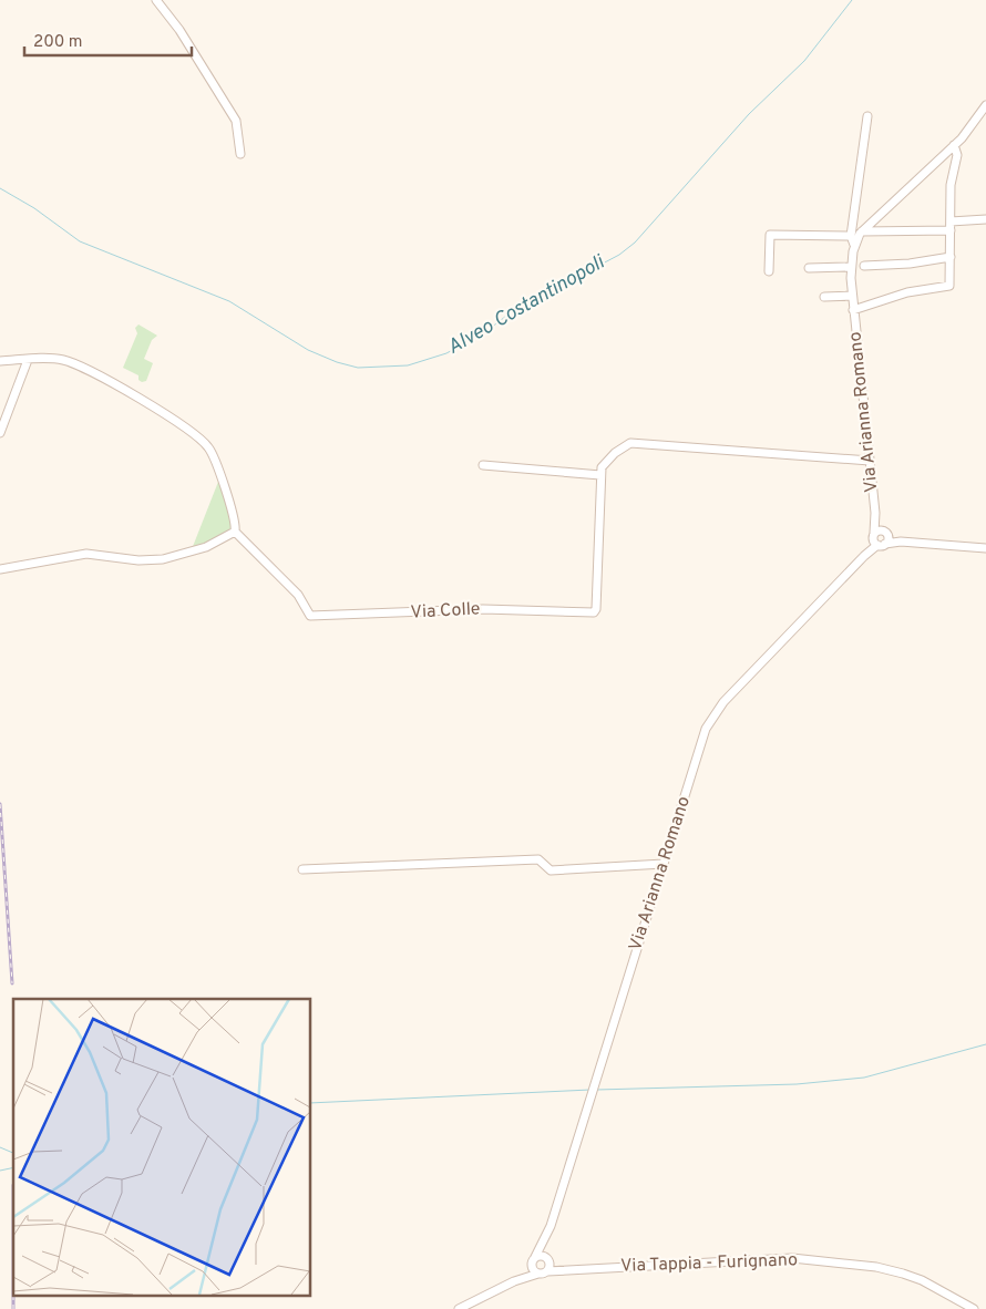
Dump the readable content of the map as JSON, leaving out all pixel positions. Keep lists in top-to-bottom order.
{
  "streets": {
    "street": ["Via Arianna Romano", "Via Colle", "Via Tappia - Furignano"]
  },
  "crossings": [
    ["Via Arianna Romano", "Via Tappia - Furignano"]
  ],
  "water": ["Alveo Costantinopoli"],
  "scale_bar": "200 m"
}
